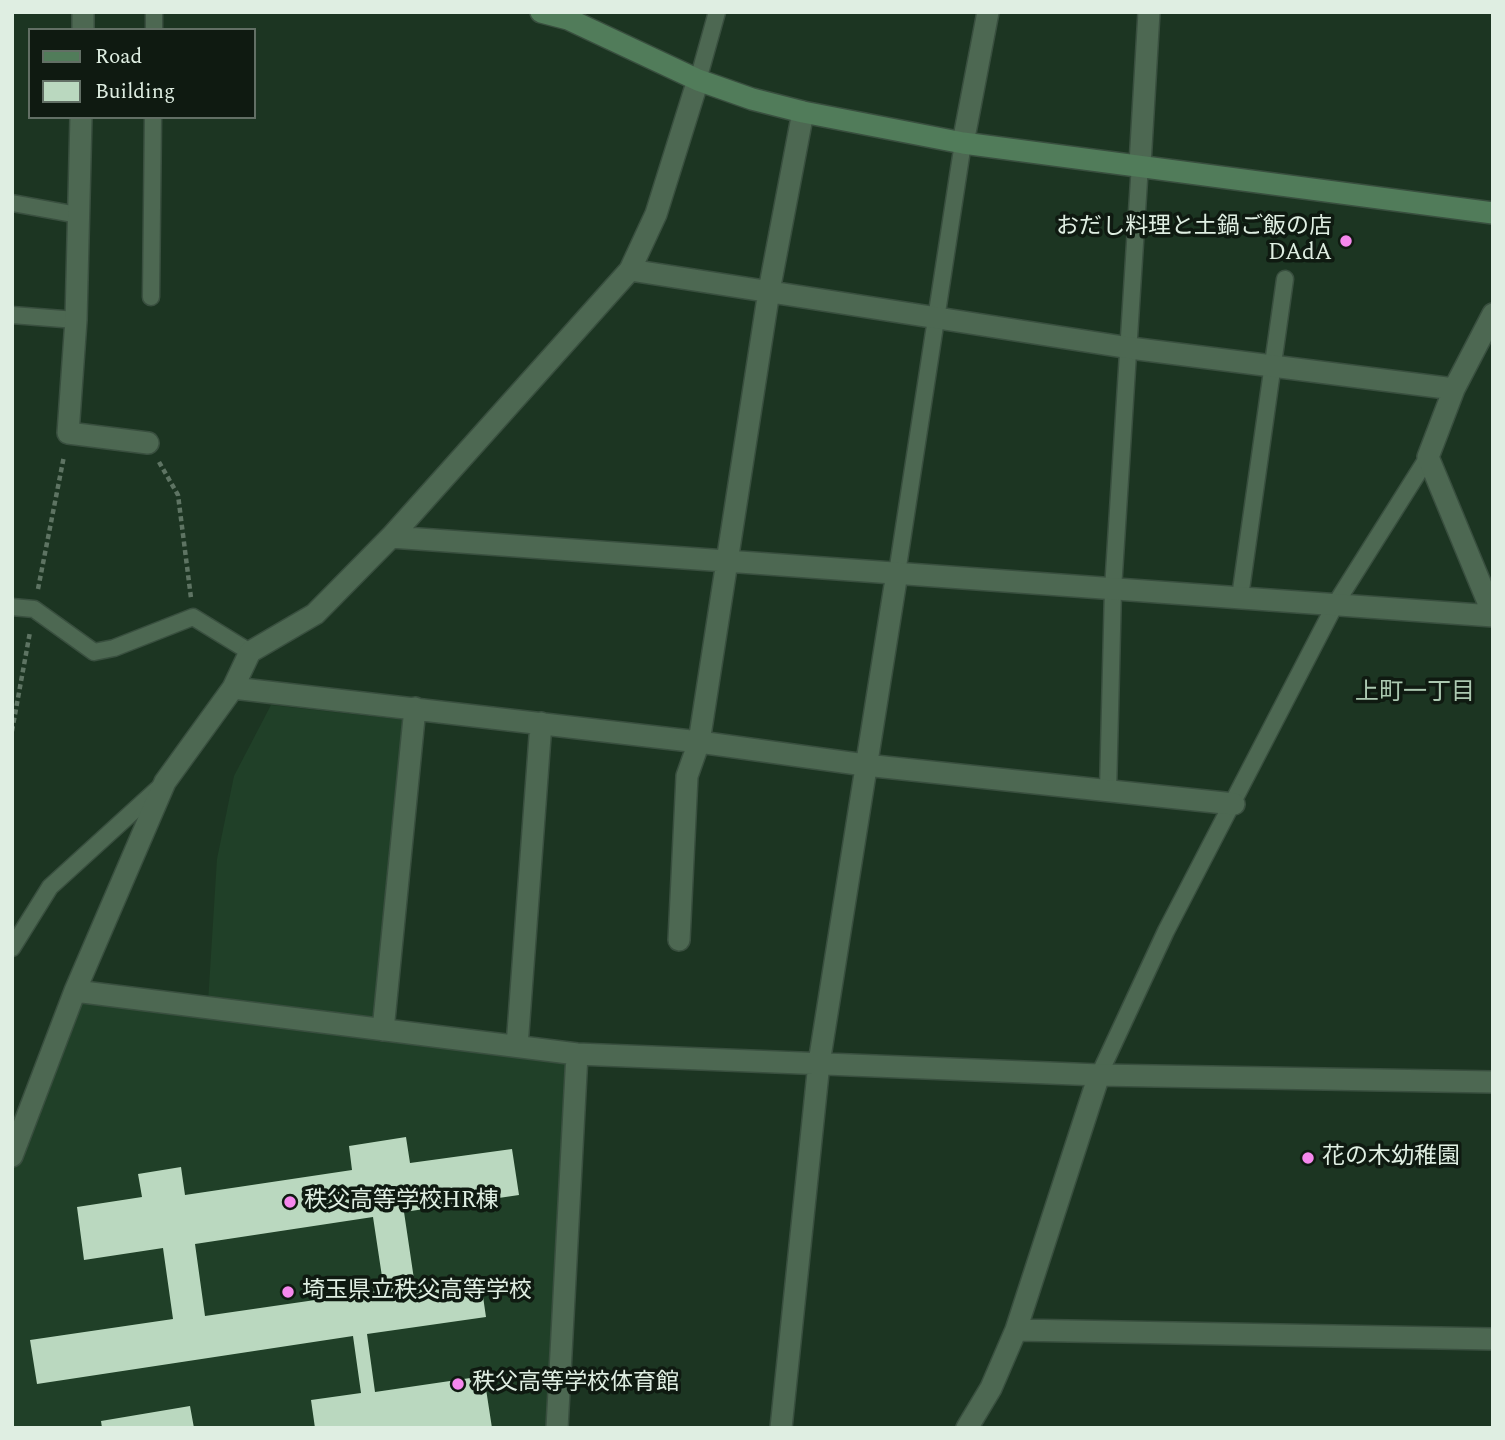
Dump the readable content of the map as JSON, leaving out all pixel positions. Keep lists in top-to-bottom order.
{
  "districts": ["上町一丁目"],
  "places": [
    "おだし料理と土鍋ご飯の店 DAdA",
    "花の木幼稚園",
    "秩父高等学校HR棟",
    "埼玉県立秩父高等学校",
    "秩父高等学校体育館"
  ],
  "legend": ["Road", "Building"]
}
